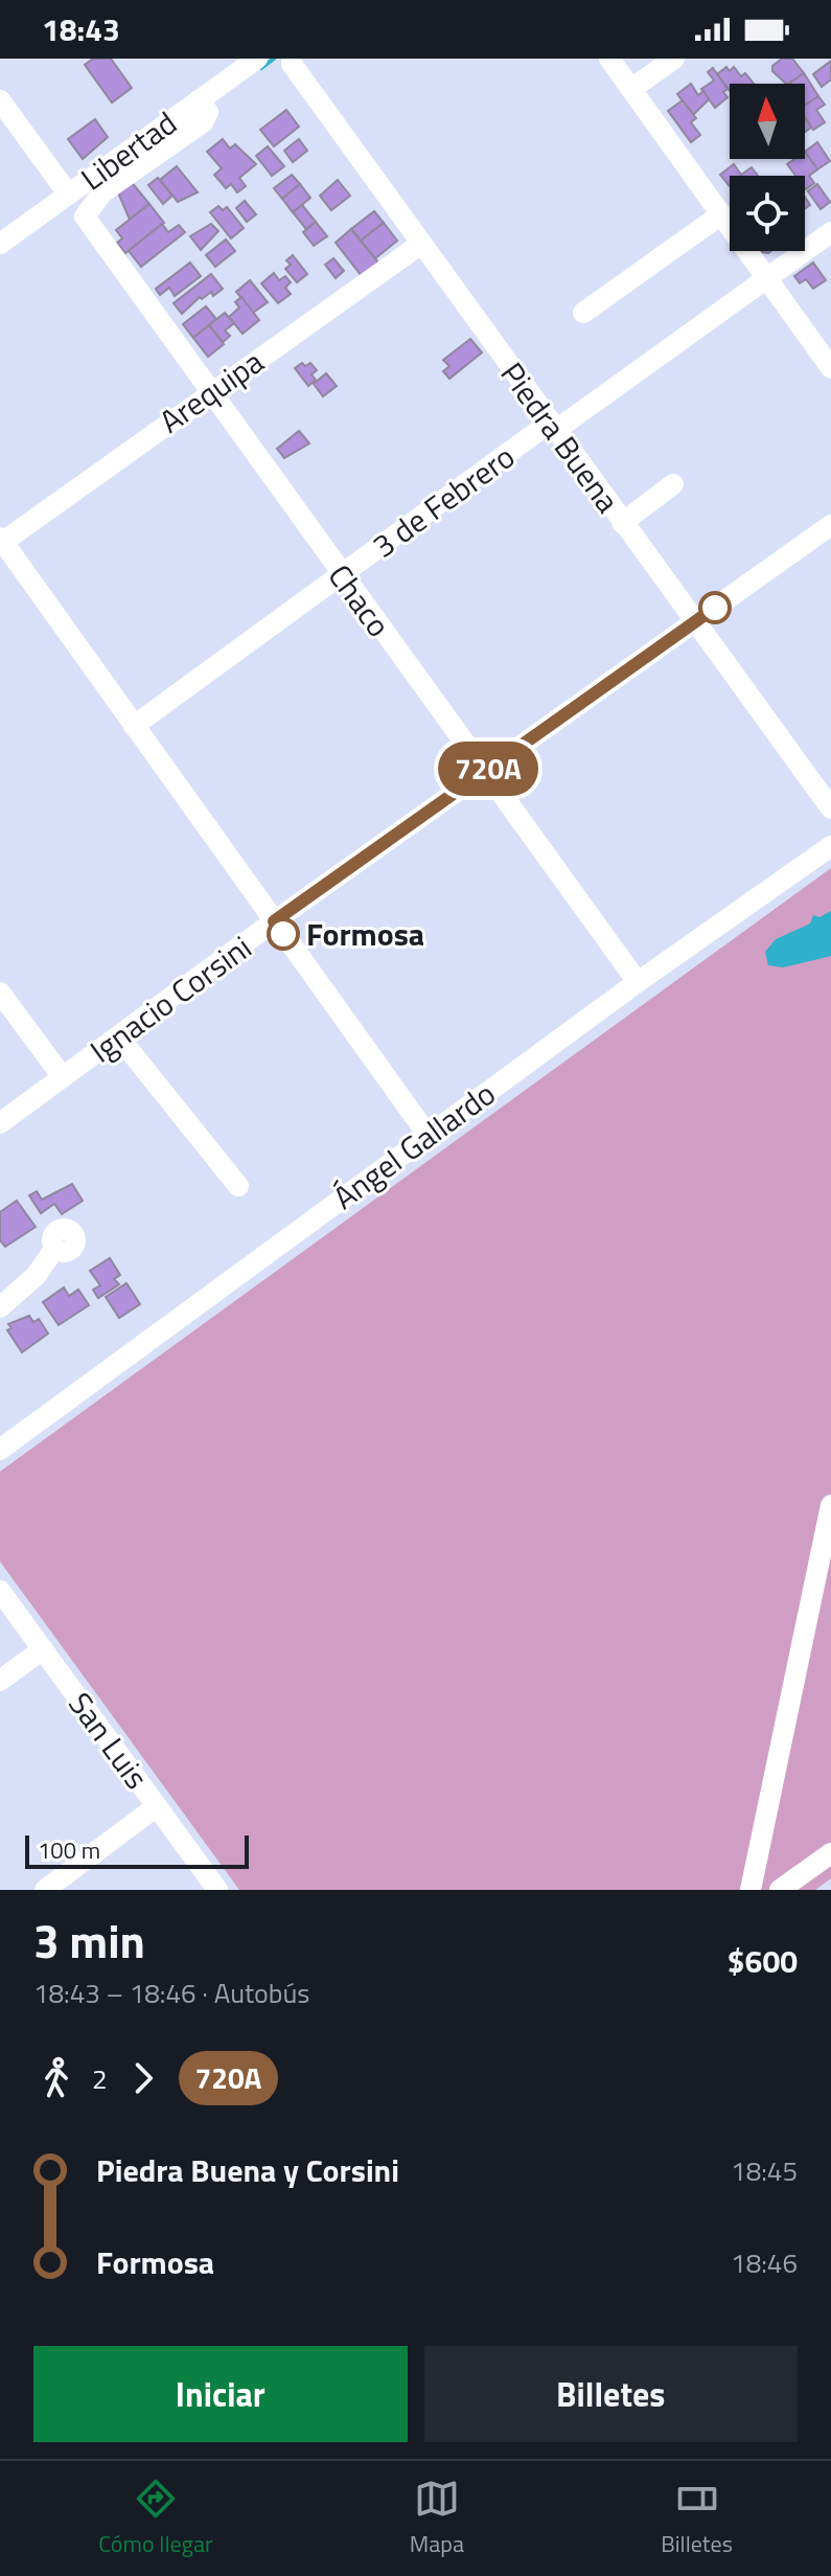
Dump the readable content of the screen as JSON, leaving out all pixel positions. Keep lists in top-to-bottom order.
{
  "streets": {
    "street": [
      "Libertad",
      "Arequipa",
      "Piedra Buena",
      "3 de Febrero",
      "Chaco",
      "Ignacio Corsini",
      "Ángel Gallardo",
      "San Luis"
    ]
  },
  "crossings": [
    ["Libertad", "Chaco"],
    ["Arequipa", "Piedra Buena"],
    ["Arequipa", "Chaco"],
    ["Piedra Buena", "3 de Febrero"],
    ["Piedra Buena", "Ignacio Corsini"],
    ["3 de Febrero", "Chaco"],
    ["Chaco", "Ignacio Corsini"],
    ["Chaco", "Ángel Gallardo"]
  ],
  "places": ["Formosa"],
  "lines": ["bus line 720A"],
  "scale_bar": "100 m",
  "north": "top",
  "page": {
    "status": "18:43",
    "on_map": "720A",
    "scale": "100 m",
    "heading": ["3 min", "18:43 – 18:46 · Autobús", "$600"],
    "legs": ["2", "720A"],
    "list": [
      {
        "name": "Piedra Buena y Corsini",
        "value": "18:45"
      },
      {
        "name": "Formosa",
        "value": "18:46"
      }
    ],
    "buttons": ["Iniciar", "Billetes"],
    "tabs": ["Cómo llegar", "Mapa", "Billetes"]
  }
}
